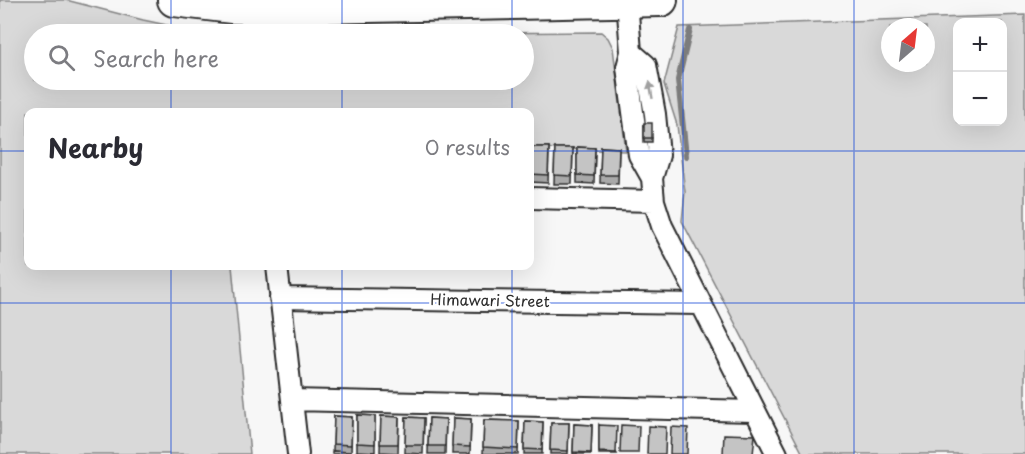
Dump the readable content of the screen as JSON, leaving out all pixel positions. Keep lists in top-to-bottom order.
{
  "streets": {
    "street": ["Himawari Street"]
  },
  "north": "top right",
  "page": {
    "map_buttons": ["+", "−"],
    "search": "Search here",
    "heading": ["Nearby", "0 results"]
  }
}
